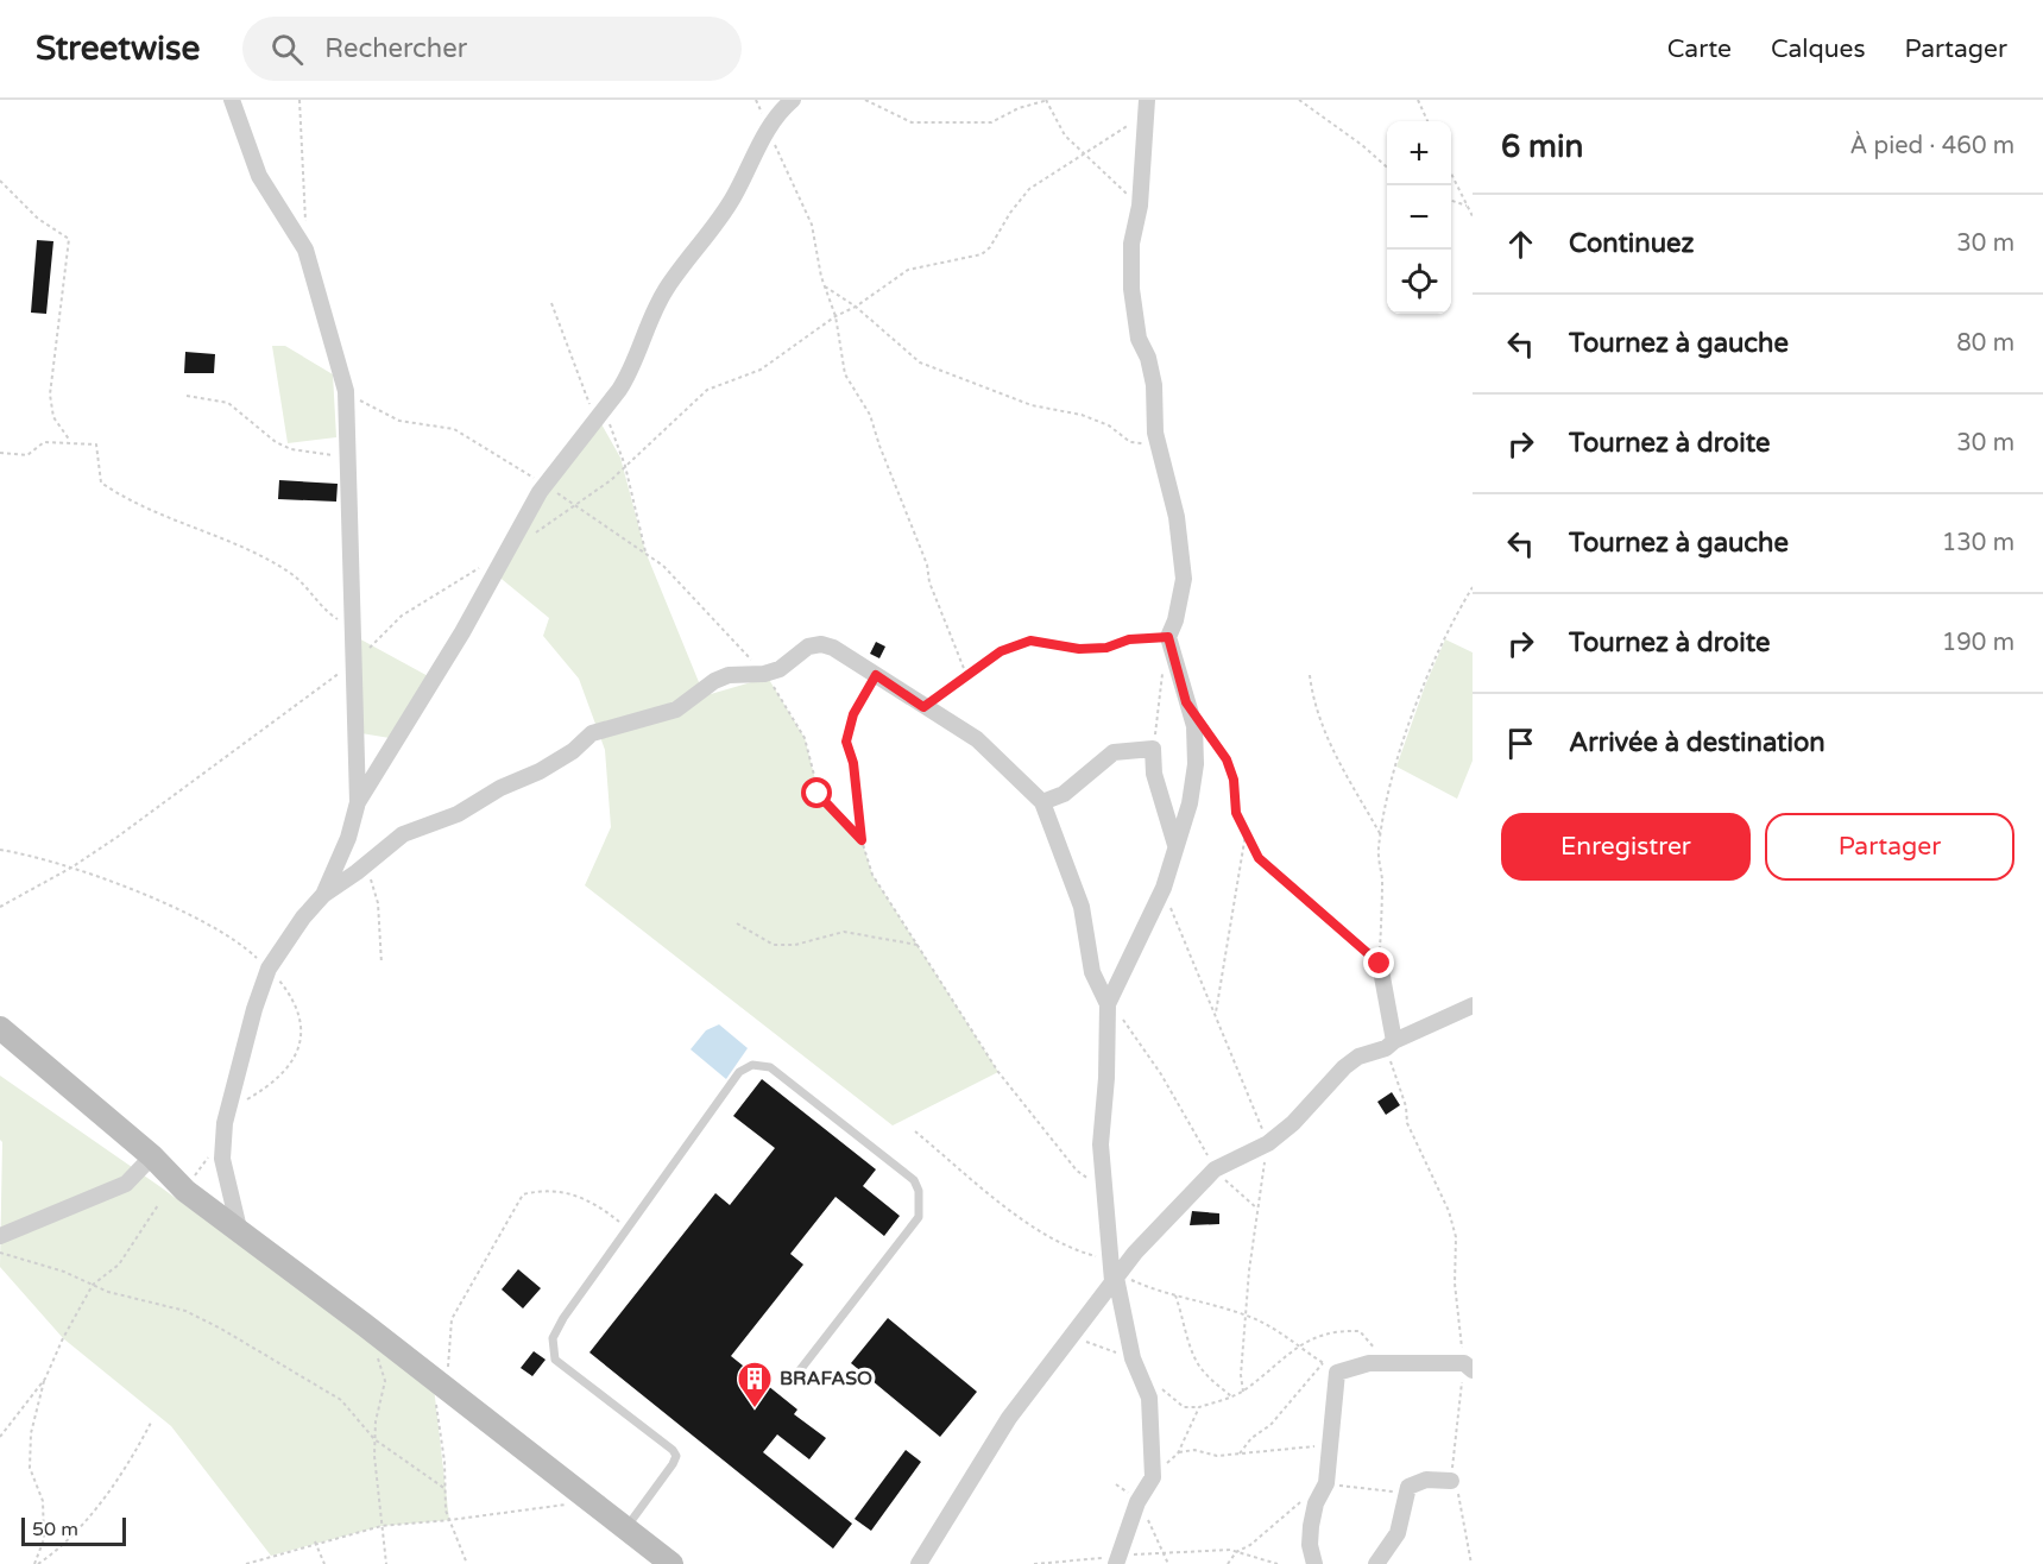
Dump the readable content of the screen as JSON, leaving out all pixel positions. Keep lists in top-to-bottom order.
{
  "places": {
    "building": ["BRAFASO"]
  },
  "scale_bar": "50 m",
  "page": {
    "header": "Streetwise",
    "search": "Rechercher",
    "nav": ["Carte", "Calques", "Partager"],
    "heading": ["6 min", "À pied · 460 m"],
    "map_buttons": ["+", "−"],
    "list": [
      ["Continuez", "30 m"],
      ["Tournez à gauche", "80 m"],
      ["Tournez à droite", "30 m"],
      ["Tournez à gauche", "130 m"],
      ["Tournez à droite", "190 m"],
      "Arrivée à destination"
    ],
    "buttons": ["Enregistrer", "Partager"],
    "scale": "50 m"
  }
}
